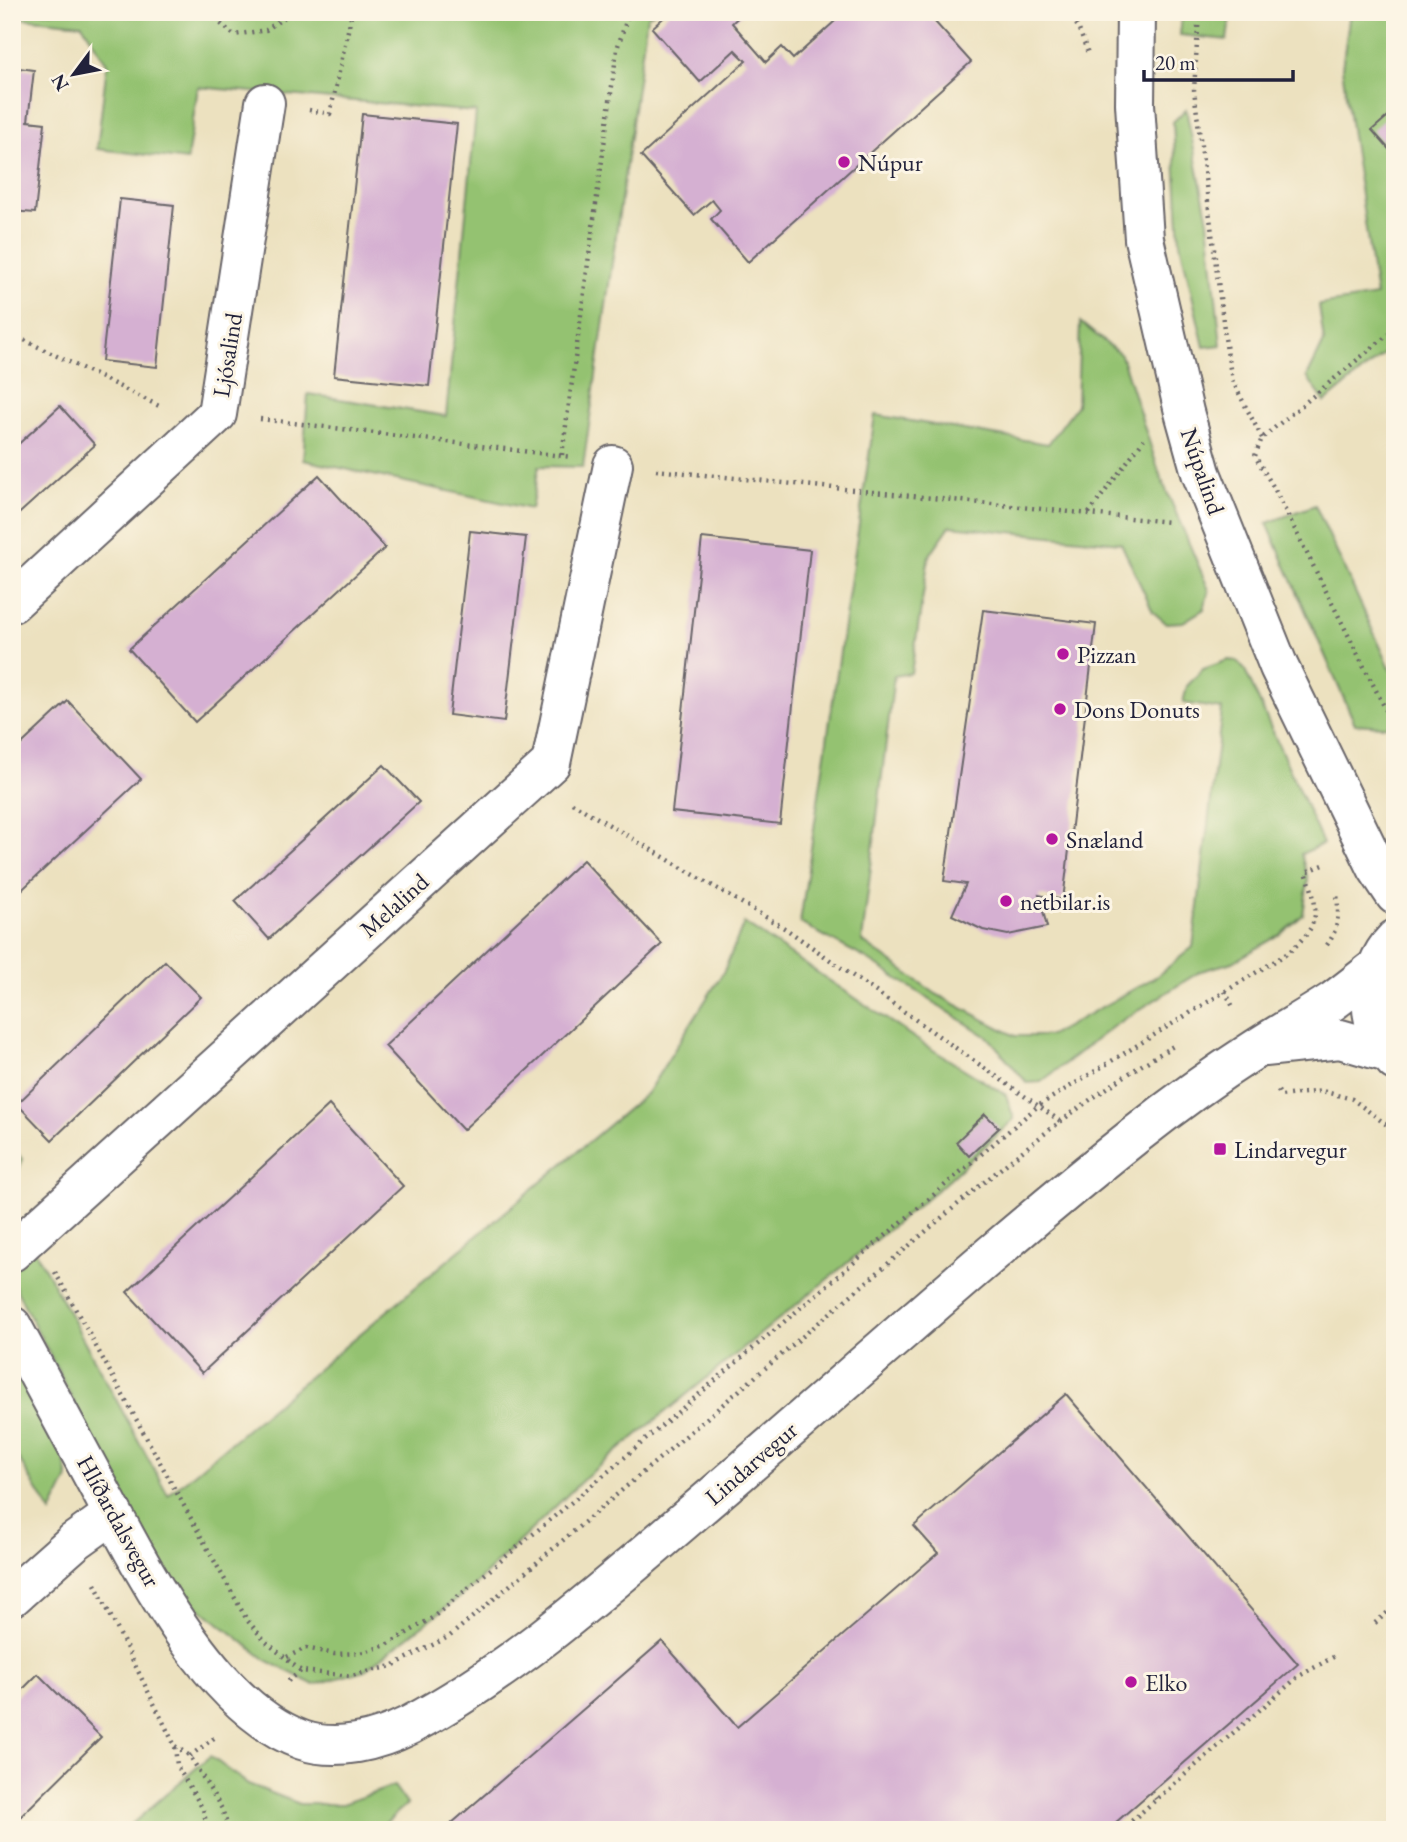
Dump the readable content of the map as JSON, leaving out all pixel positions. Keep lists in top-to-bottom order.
{
  "streets": {
    "street": [
      "Ljósalind",
      "Núpalind",
      "Melalind",
      "Lindarvegur",
      "Hlíðardalsvegur"
    ]
  },
  "crossings": [
    ["Lindarvegur", "Hlíðardalsvegur"]
  ],
  "places": {
    "other": [
      "Núpur",
      "Pizzan",
      "Dons Donuts",
      "Snæland",
      "netbilar.is",
      "Elko"
    ],
    "transit": ["Lindarvegur"]
  },
  "scale_bar": "20 m",
  "north": "bottom left"
}
